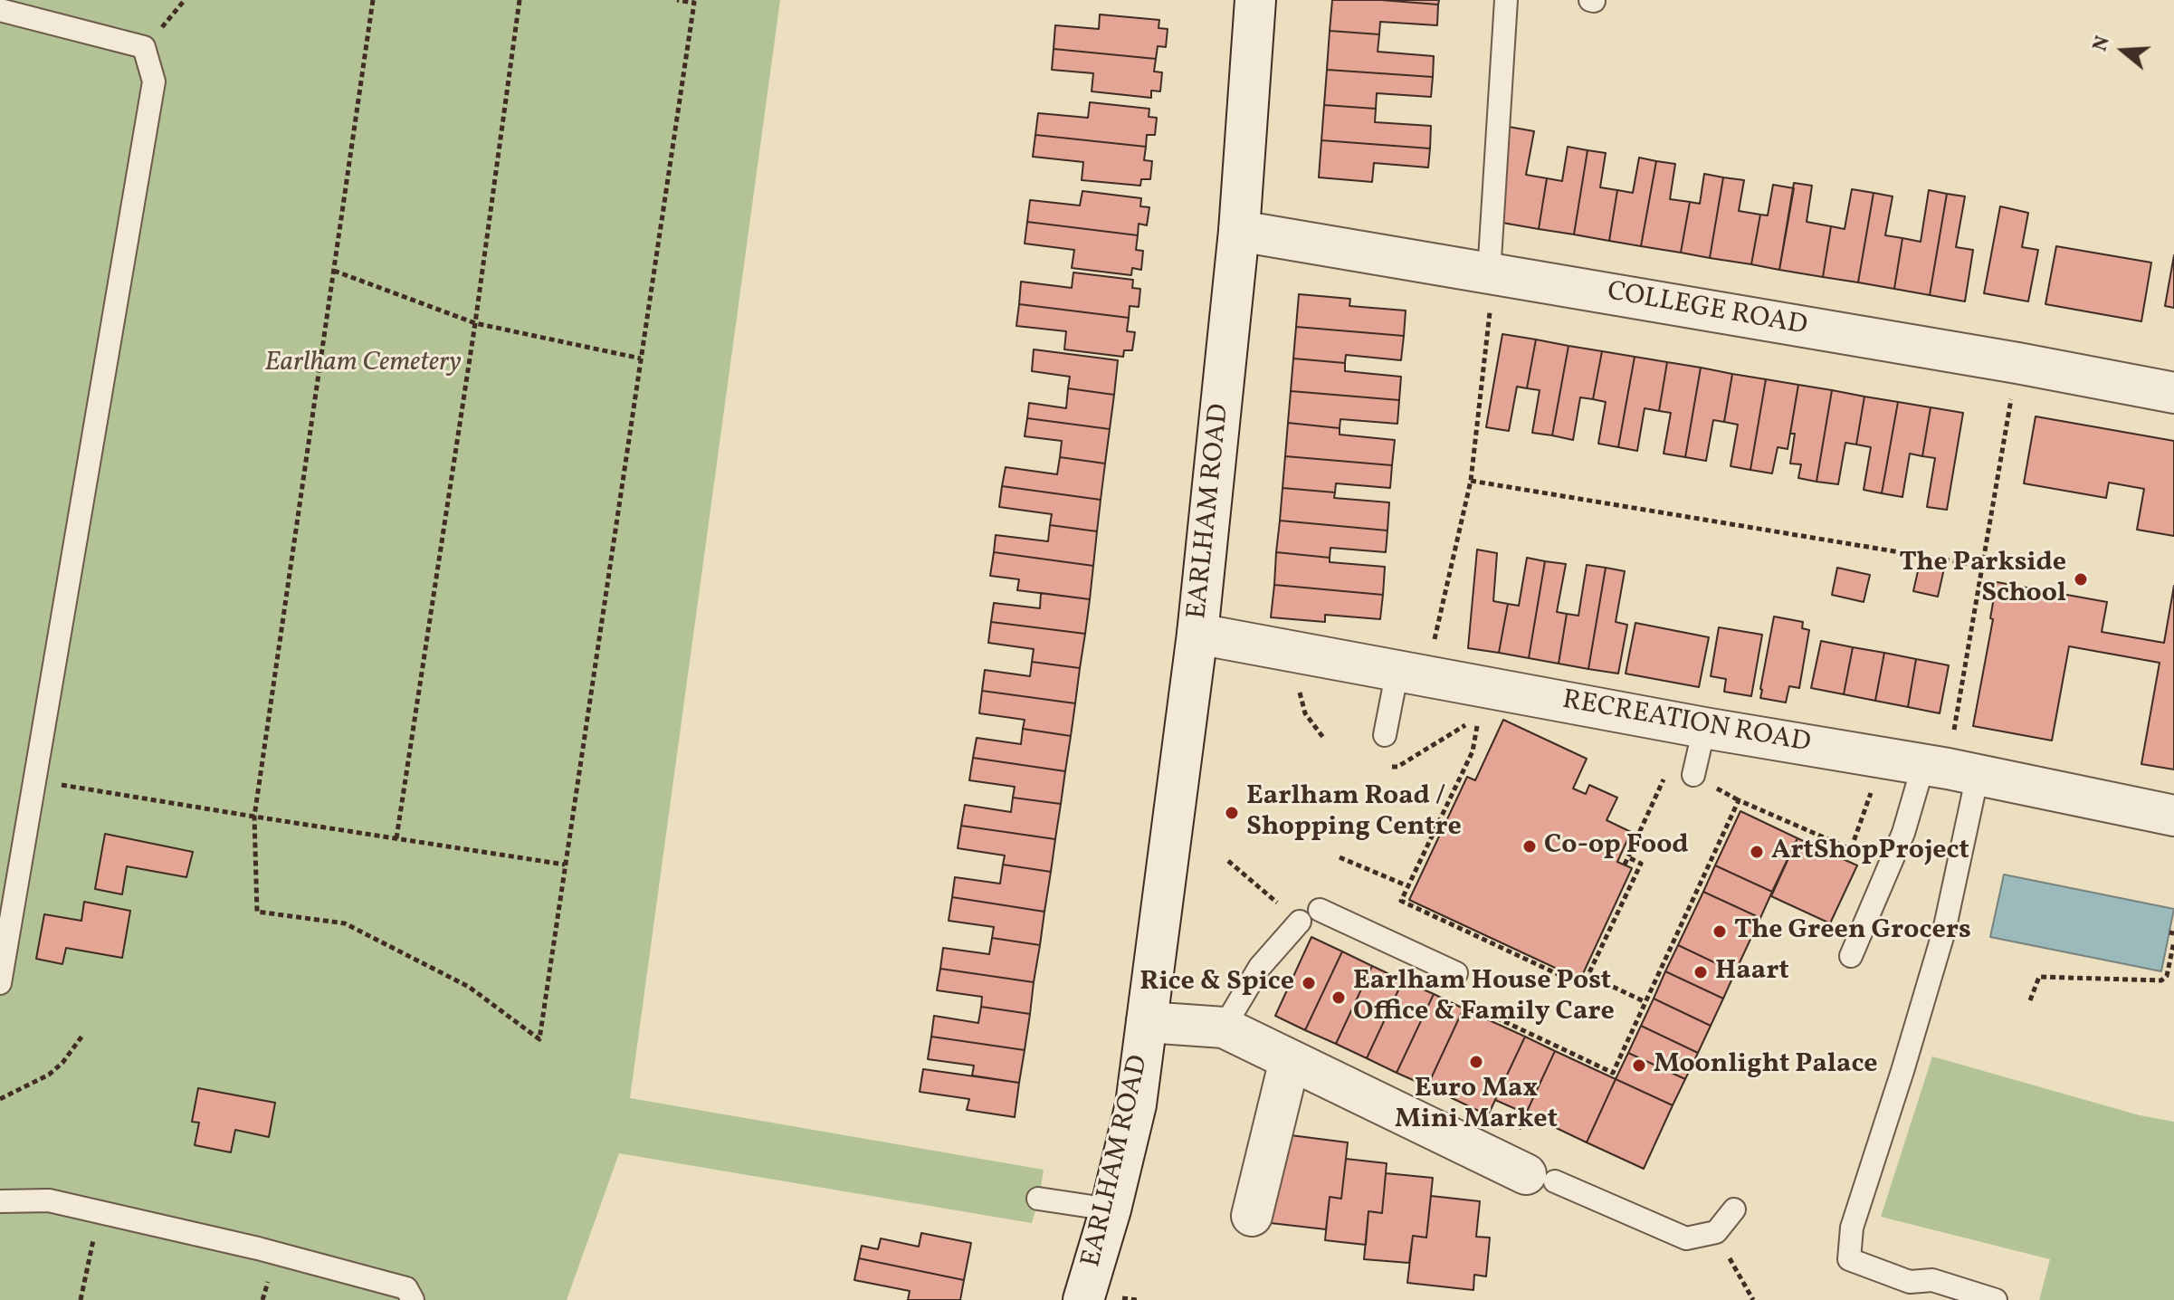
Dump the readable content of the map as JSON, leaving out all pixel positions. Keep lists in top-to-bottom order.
{
  "streets": {
    "street": ["COLLEGE ROAD", "EARLHAM ROAD", "RECREATION ROAD"]
  },
  "crossings": [
    ["COLLEGE ROAD", "EARLHAM ROAD"],
    ["EARLHAM ROAD", "RECREATION ROAD"]
  ],
  "parks": ["Earlham Cemetery"],
  "places": [
    "The Parkside School",
    "Earlham Road / Shopping Centre",
    "Co-op Food",
    "ArtShopProject",
    "The Green Grocers",
    "Haart",
    "Rice & Spice",
    "Earlham House Post Office & Family Care",
    "Euro Max Mini Market",
    "Moonlight Palace"
  ],
  "north": "left"
}
